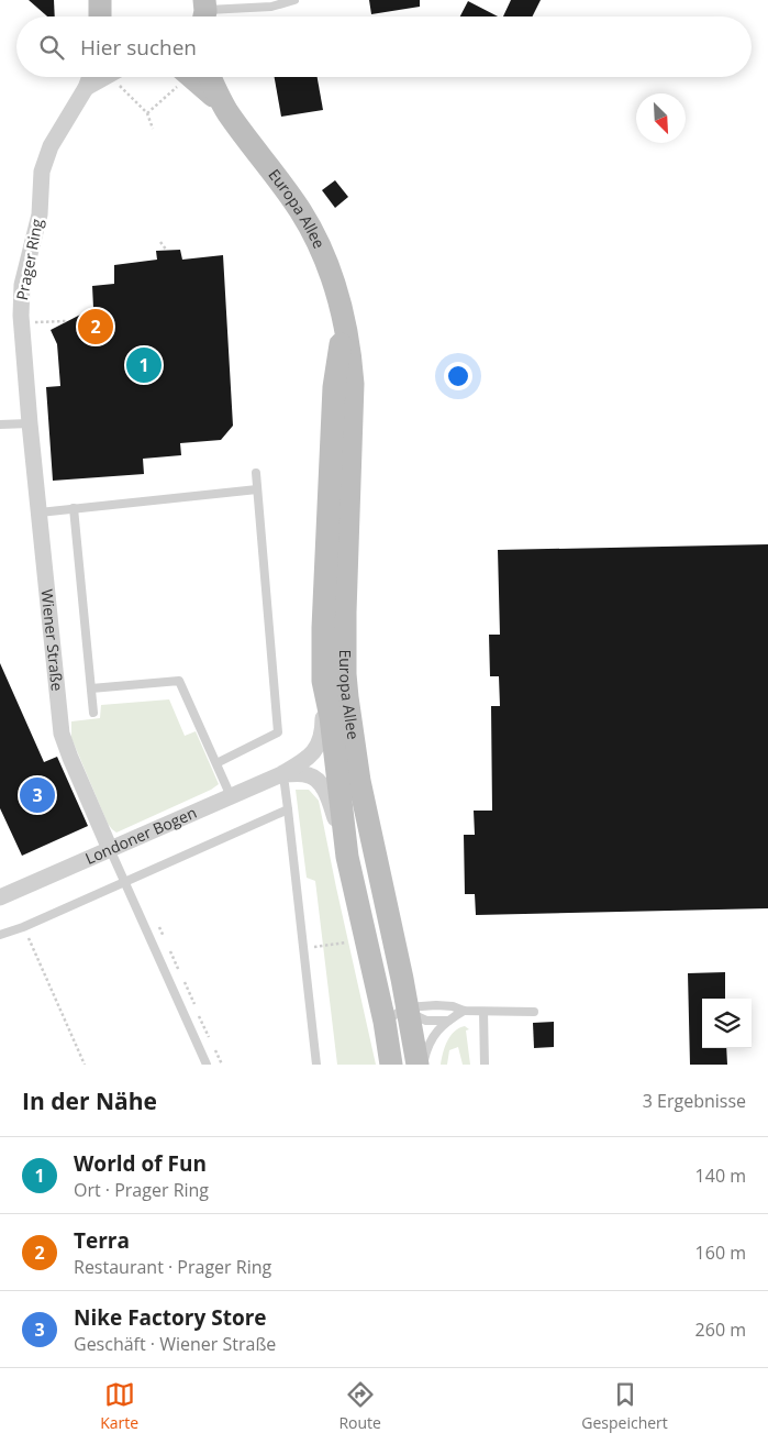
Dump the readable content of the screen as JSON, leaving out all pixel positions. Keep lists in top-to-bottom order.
{
  "streets": {
    "main road": ["Europa Allee"],
    "street": ["Prager Ring", "Wiener Straße", "Londoner Bogen"]
  },
  "crossings": [
    ["Europa Allee", "Londoner Bogen"],
    ["Prager Ring", "Wiener Straße"],
    ["Wiener Straße", "Londoner Bogen"]
  ],
  "north": "bottom right",
  "page": {
    "search": "Hier suchen",
    "pins": ["2", "1", "3"],
    "heading": ["In der Nähe", "3 Ergebnisse"],
    "list": [
      {
        "mark": "1",
        "name": "World of Fun",
        "note": "Ort · Prager Ring",
        "value": "140 m"
      },
      {
        "mark": "2",
        "name": "Terra",
        "note": "Restaurant · Prager Ring",
        "value": "160 m"
      },
      {
        "mark": "3",
        "name": "Nike Factory Store",
        "note": "Geschäft · Wiener Straße",
        "value": "260 m"
      }
    ],
    "nav": ["Karte", "Route", "Gespeichert"]
  }
}
